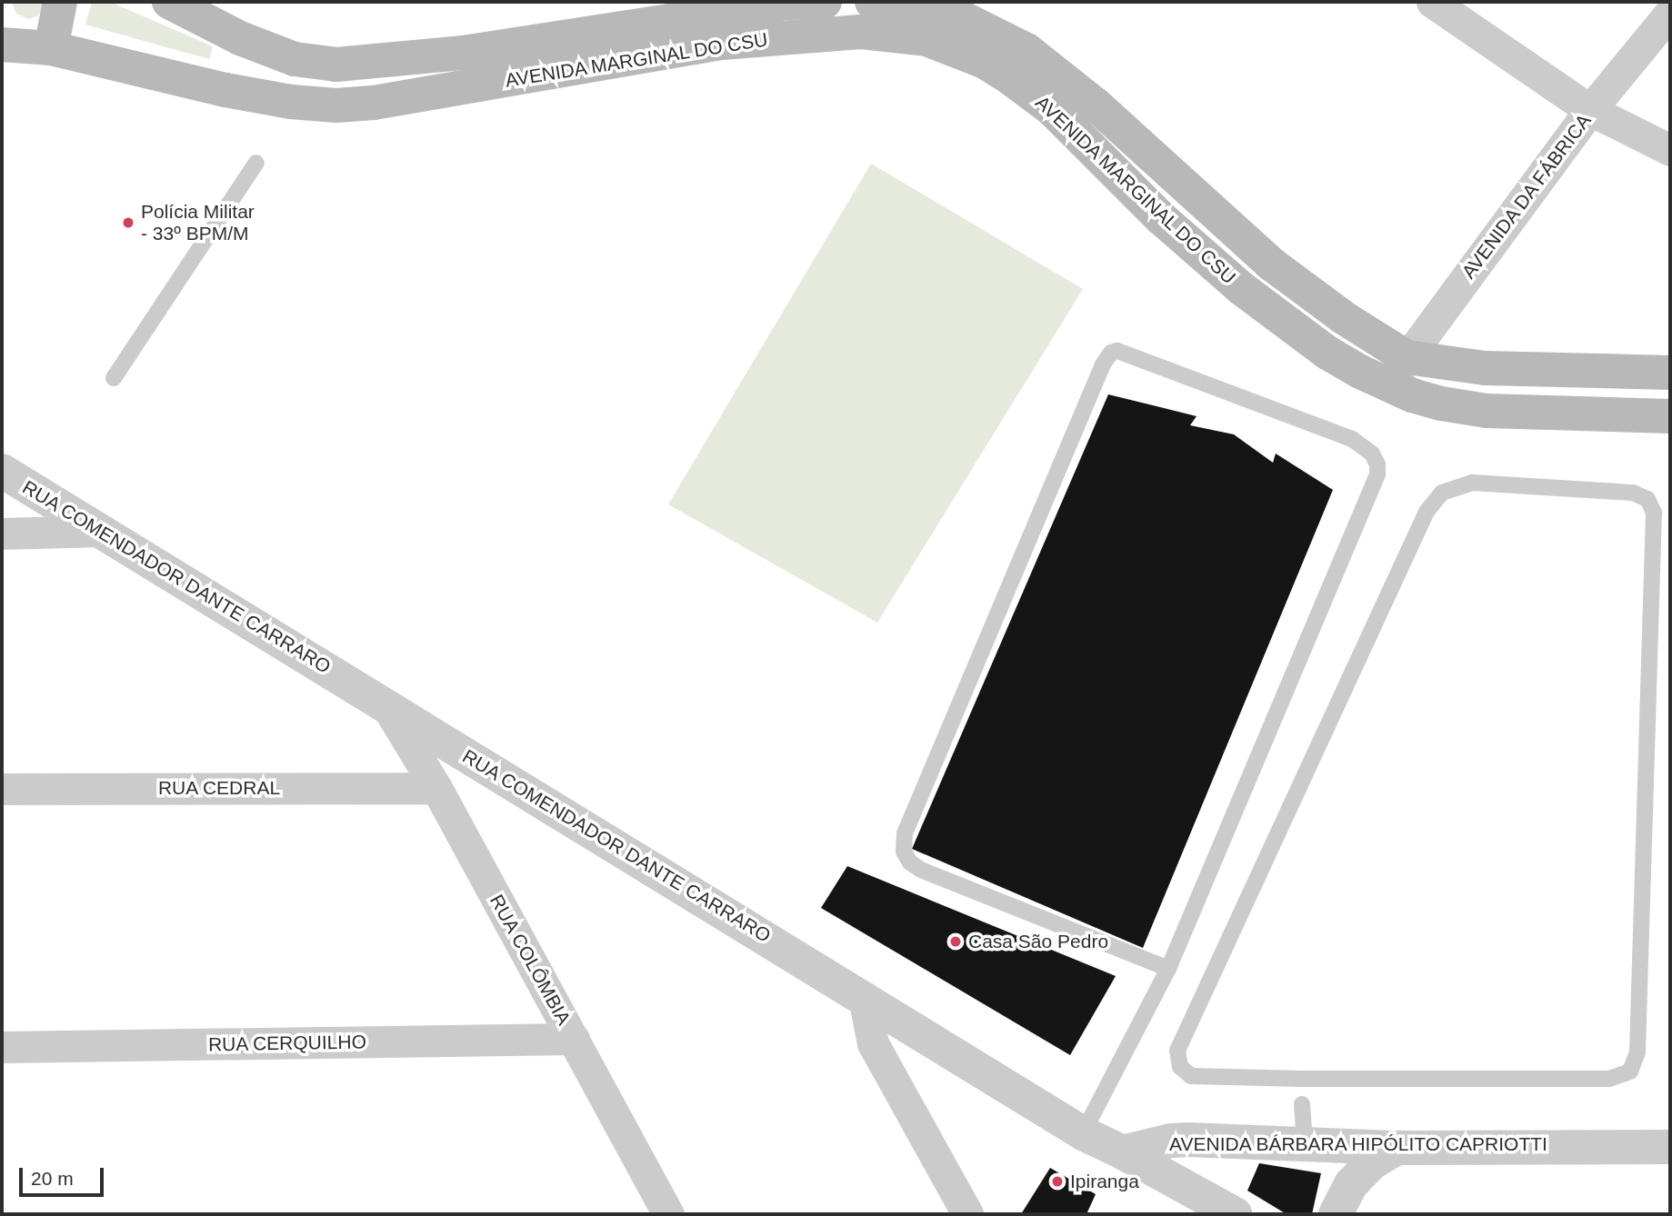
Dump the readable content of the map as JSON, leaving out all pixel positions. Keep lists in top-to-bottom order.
{
  "streets": {
    "main road": ["AVENIDA MARGINAL DO CSU"],
    "street": [
      "AVENIDA DA FÁBRICA",
      "RUA COMENDADOR DANTE CARRARO",
      "RUA CEDRAL",
      "RUA COLÔMBIA",
      "RUA CERQUILHO",
      "AVENIDA BÁRBARA HIPÓLITO CAPRIOTTI"
    ]
  },
  "crossings": [
    ["AVENIDA MARGINAL DO CSU", "AVENIDA DA FÁBRICA"],
    ["RUA COMENDADOR DANTE CARRARO", "RUA COLÔMBIA"],
    ["RUA COMENDADOR DANTE CARRARO", "AVENIDA BÁRBARA HIPÓLITO CAPRIOTTI"],
    ["RUA CEDRAL", "RUA COLÔMBIA"],
    ["RUA COLÔMBIA", "RUA CERQUILHO"]
  ],
  "places": ["Polícia Militar - 33º BPM/M", "Casa São Pedro", "Ipiranga"],
  "scale_bar": "20 m"
}
